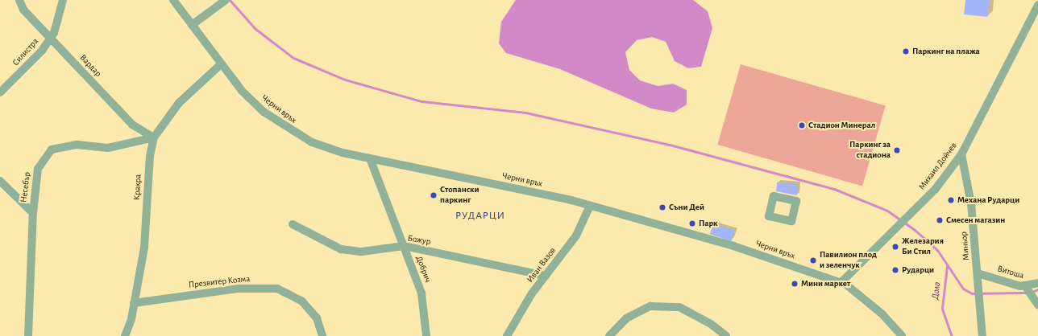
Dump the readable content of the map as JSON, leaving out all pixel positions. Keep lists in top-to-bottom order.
{
  "streets": {
    "street": [
      "Силистра",
      "Вардар",
      "Черни връх",
      "Михаил Дойчев",
      "Несебър",
      "Кракра",
      "Божур",
      "Миньор",
      "Иван Вазов",
      "Добрич",
      "Витоша",
      "Презвитер Козма"
    ]
  },
  "crossings": [
    ["Силистра", "Вардар"],
    ["Вардар", "Несебър"],
    ["Вардар", "Кракра"],
    ["Черни връх", "Михаил Дойчев"],
    ["Черни връх", "Кракра"],
    ["Черни връх", "Иван Вазов"],
    ["Черни връх", "Добрич"],
    ["Михаил Дойчев", "Миньор"],
    ["Несебър", "Кракра"],
    ["Кракра", "Презвитер Козма"],
    ["Божур", "Иван Вазов"],
    ["Божур", "Добрич"],
    ["Миньор", "Витоша"]
  ],
  "districts": ["РУДАРЦИ"],
  "water": ["Доло"],
  "places": [
    "Паркинг на плажа",
    "Стадион Минерал",
    "Паркинг за стадиона",
    "Стопански паркинг",
    "Механа Рударци",
    "Съни Дей",
    "Смесен магазин",
    "Парк",
    "Железария Би Стил",
    "Павилион плод и зеленчук",
    "Рударци",
    "Мини маркет"
  ]
}
